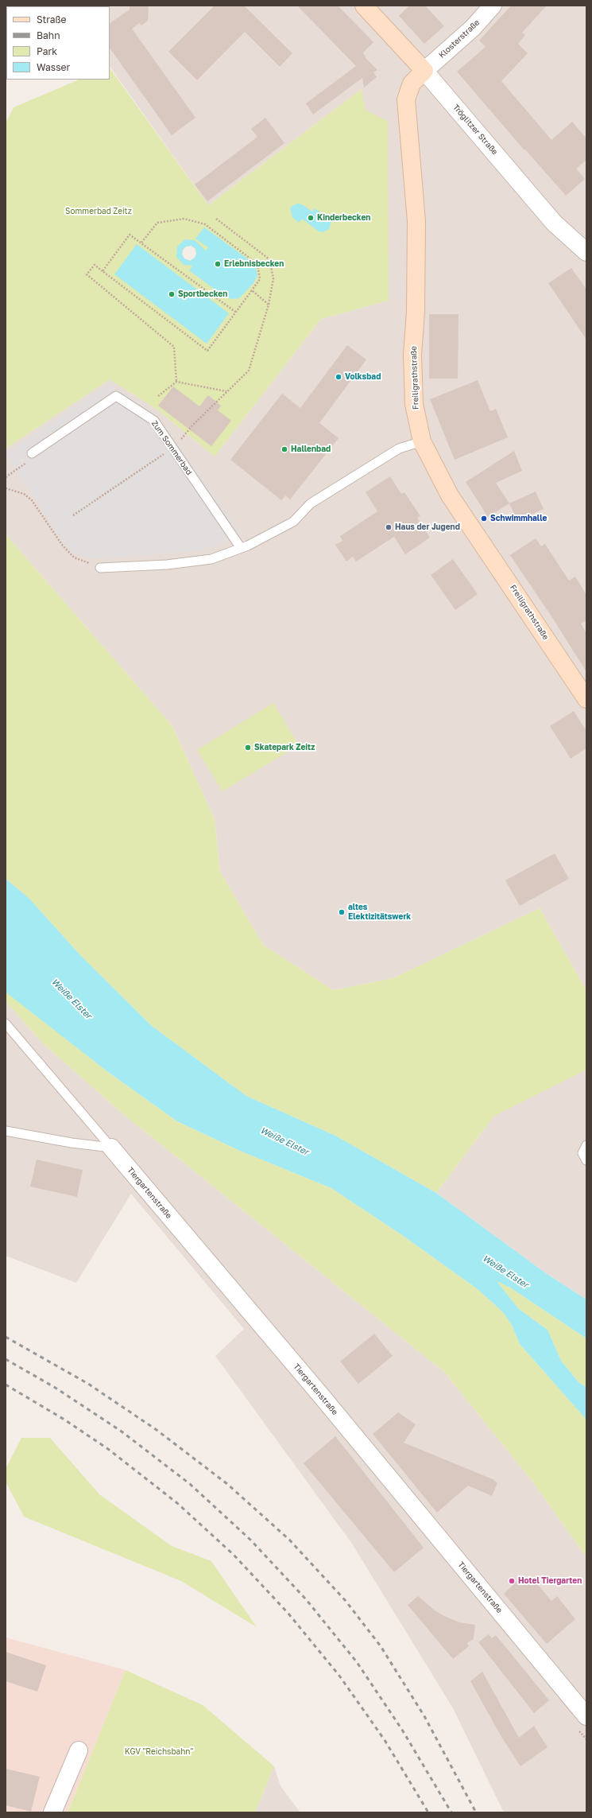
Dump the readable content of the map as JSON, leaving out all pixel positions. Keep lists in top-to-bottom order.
{
  "streets": {
    "street": [
      "Klosterstraße",
      "Tröglitzer Straße",
      "Freiligrathstraße",
      "Tiergartenstraße"
    ],
    "lane": ["Zum Sommerbad"]
  },
  "crossings": [
    ["Klosterstraße", "Tröglitzer Straße"],
    ["Klosterstraße", "Freiligrathstraße"],
    ["Tröglitzer Straße", "Freiligrathstraße"]
  ],
  "water": ["Weiße Elster"],
  "parks": ["Sommerbad Zeitz", "KGV \"Reichsbahn\""],
  "places": [
    "Kinderbecken",
    "Erlebnisbecken",
    "Sportbecken",
    "Volksbad",
    "Hallenbad",
    "Schwimmhalle",
    "Haus der Jugend",
    "Skatepark Zeitz",
    "altes Elektizitätswerk",
    "Hotel Tiergarten"
  ],
  "legend": [
    "Straße",
    "Bahn",
    "Park",
    "Wasser"
  ]
}
